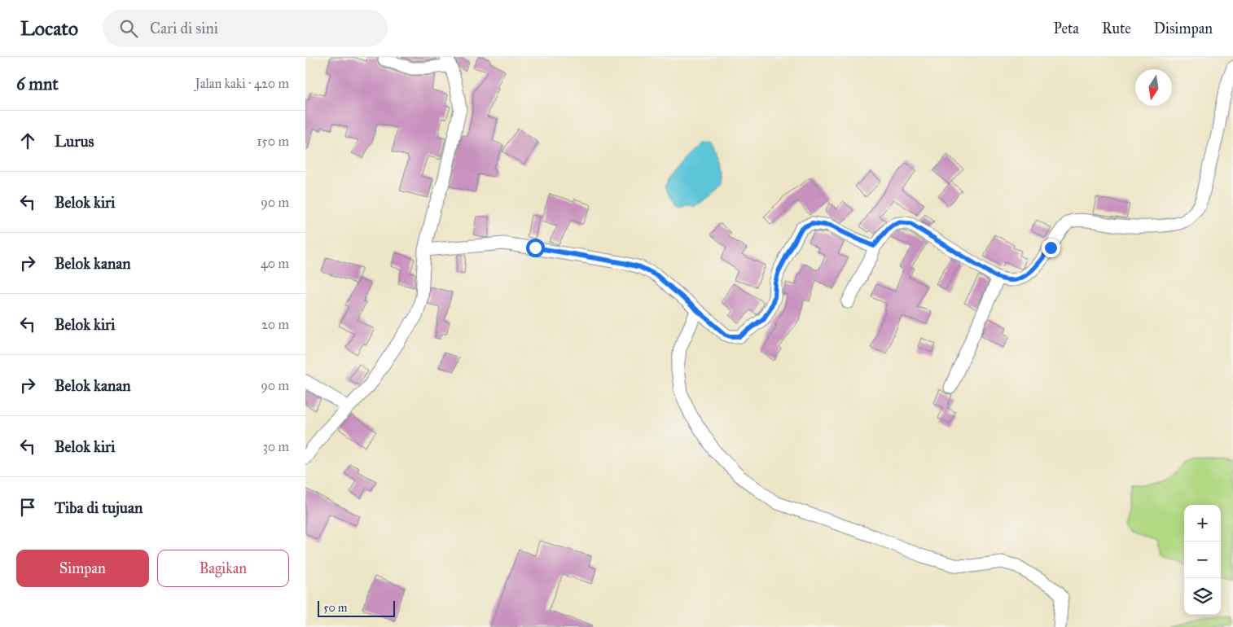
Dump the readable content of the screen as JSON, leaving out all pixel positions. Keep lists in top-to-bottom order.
{
  "scale_bar": "50 m",
  "north": "bottom",
  "page": {
    "header": "Locato",
    "search": "Cari di sini",
    "nav": ["Peta", "Rute", "Disimpan"],
    "heading": ["6 mnt", "Jalan kaki · 420 m"],
    "list": [
      ["Lurus", "150 m"],
      ["Belok kiri", "90 m"],
      ["Belok kanan", "40 m"],
      ["Belok kiri", "20 m"],
      ["Belok kanan", "90 m"],
      ["Belok kiri", "30 m"],
      "Tiba di tujuan"
    ],
    "map_buttons": ["+", "−"],
    "buttons": ["Simpan", "Bagikan"],
    "scale": "50 m"
  }
}
